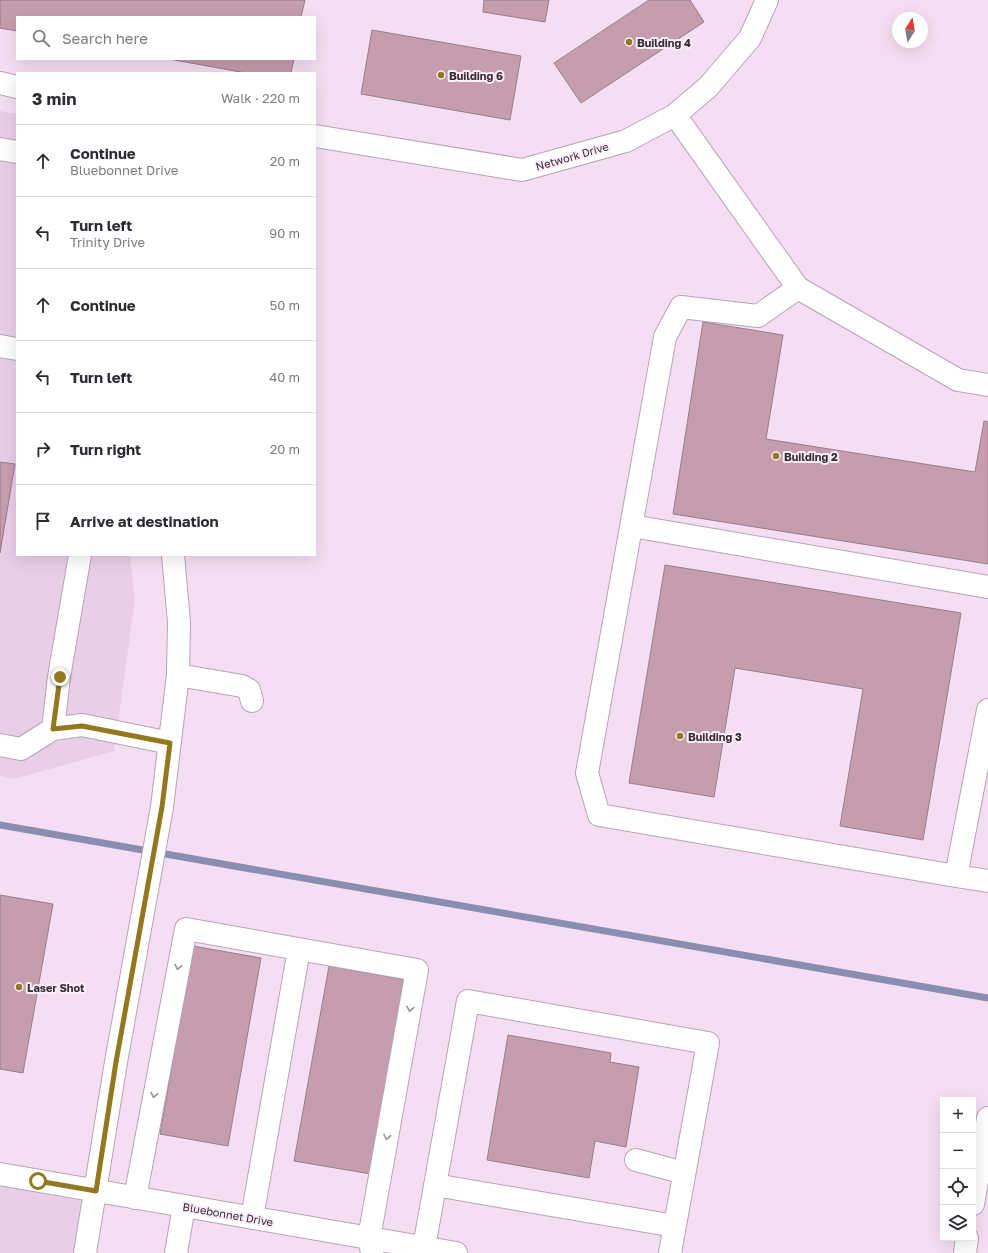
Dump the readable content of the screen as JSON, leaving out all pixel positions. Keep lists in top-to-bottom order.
{
  "streets": {
    "street": ["Network Drive", "Bluebonnet Drive"]
  },
  "places": [
    "Building 4",
    "Building 6",
    "Building 2",
    "Building 3",
    "Laser Shot"
  ],
  "north": "top",
  "page": {
    "search": "Search here",
    "heading": ["3 min", "Walk · 220 m"],
    "list": [
      ["Continue", "Bluebonnet Drive", "20 m"],
      ["Turn left", "Trinity Drive", "90 m"],
      ["Continue", "50 m"],
      ["Turn left", "40 m"],
      ["Turn right", "20 m"],
      "Arrive at destination"
    ],
    "map_buttons": ["+", "−"]
  }
}
